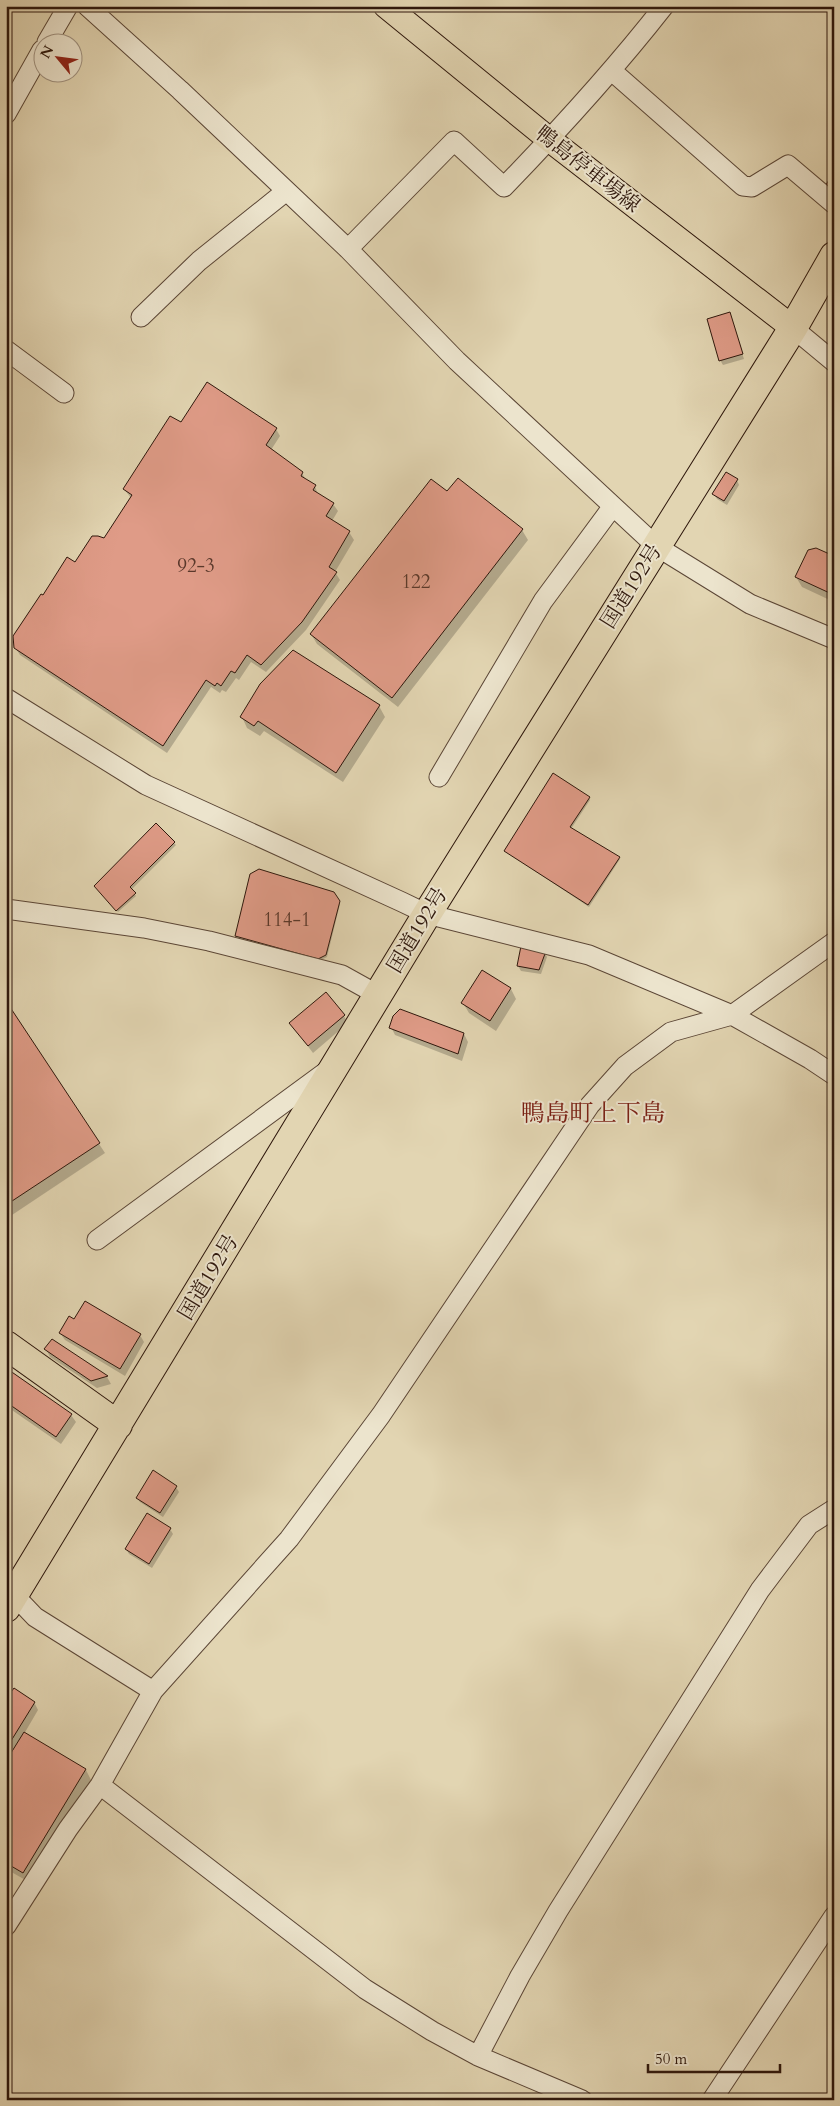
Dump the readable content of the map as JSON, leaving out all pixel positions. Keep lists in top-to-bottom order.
{
  "streets": {
    "highway": ["国道192号"],
    "main road": ["鴨島停車場線"]
  },
  "crossings": [
    ["鴨島停車場線", "国道192号"]
  ],
  "districts": ["鴨島町上下島"],
  "house_numbers": ["92-3", "122", "114-1"],
  "scale_bar": "50 m",
  "north": "top left"
}
